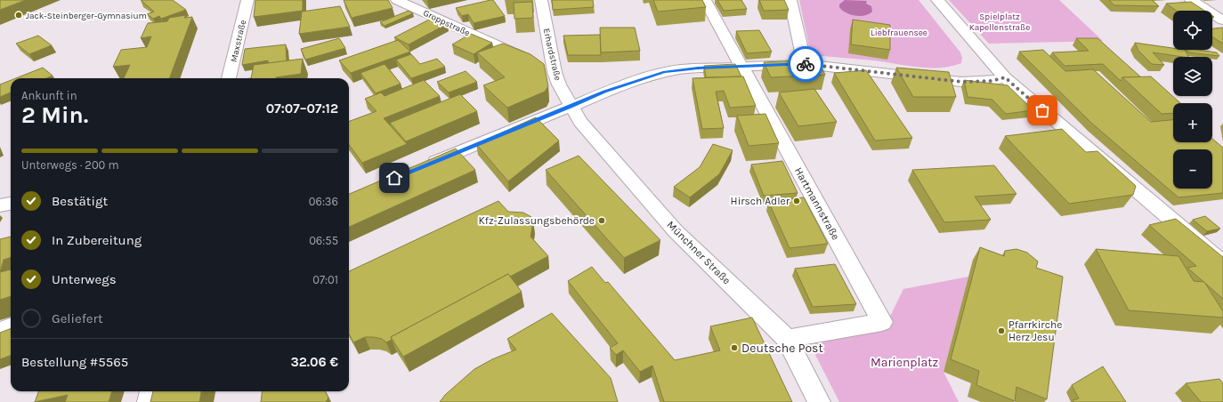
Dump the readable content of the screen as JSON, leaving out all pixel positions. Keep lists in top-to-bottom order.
{
  "streets": {
    "street": [
      "Groppstraße",
      "Maxstraße",
      "Erhardstraße",
      "Hartmannstraße",
      "Münchner Straße"
    ]
  },
  "crossings": [
    ["Erhardstraße", "Münchner Straße"],
    ["Hartmannstraße", "Münchner Straße"]
  ],
  "parks": ["Spielplatz Kapellenstraße", "Liebfrauensee", "Marienplatz"],
  "places": [
    "Jack-Steinberger-Gymnasium",
    "Hirsch Adler",
    "Kfz-Zulassungsbehörde",
    "Pfarrkirche Herz Jesu",
    "Deutsche Post"
  ],
  "page": {
    "map_buttons": ["+", "−"],
    "heading": ["2 Min.", "Ankunft in", "07:07–07:12"],
    "panel": ["Bestellung #5565", "32.06 €"],
    "bar": "Unterwegs · 200 m",
    "list": [
      ["Bestätigt", "06:36"],
      ["In Zubereitung", "06:55"],
      ["Unterwegs", "07:01"],
      "Geliefert"
    ]
  }
}
